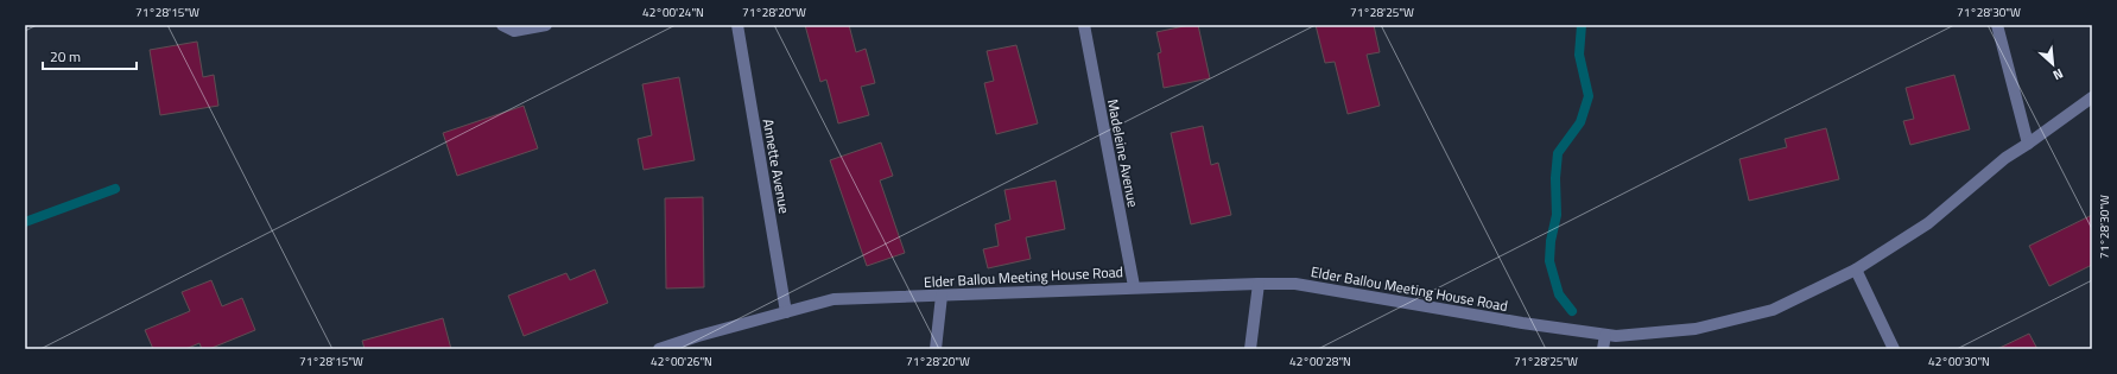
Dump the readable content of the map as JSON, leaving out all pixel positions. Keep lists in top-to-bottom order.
{
  "streets": {
    "street": ["Madeleine Avenue", "Annette Avenue", "Elder Ballou Meeting House Road"]
  },
  "crossings": [
    ["Madeleine Avenue", "Elder Ballou Meeting House Road"],
    ["Annette Avenue", "Elder Ballou Meeting House Road"]
  ],
  "scale_bar": "20 m",
  "north": "bottom right",
  "coordinates": [
    "71°28'15\"W",
    "42°00'24\"N",
    "71°28'20\"W",
    "71°28'25\"W",
    "71°28'30\"W",
    "42°00'26\"N",
    "42°00'28\"N",
    "42°00'30\"N"
  ]
}
